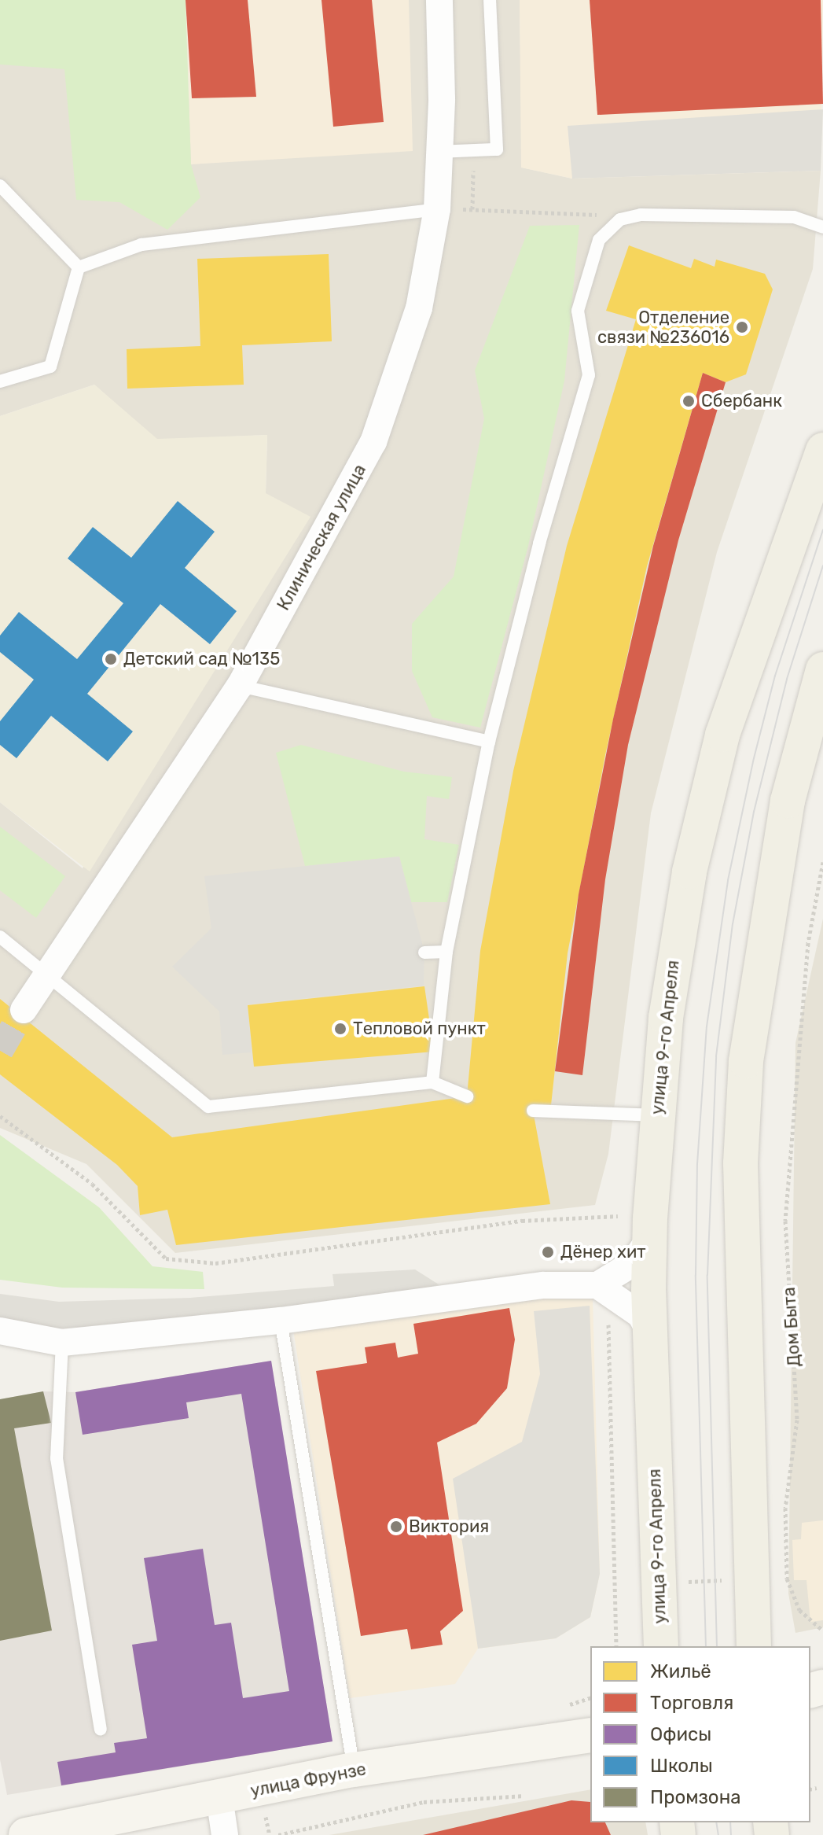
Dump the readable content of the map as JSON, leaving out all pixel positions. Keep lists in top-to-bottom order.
{
  "streets": {
    "main road": ["улица 9-го Апреля", "улица Фрунзе"],
    "street": ["Клиническая улица"],
    "path": ["Дом Быта"]
  },
  "places": [
    "Отделение связи №236016",
    "Сбербанк",
    "Детский сад №135",
    "Тепловой пункт",
    "Дёнер хит",
    "Виктория"
  ],
  "legend": [
    "Жильё",
    "Торговля",
    "Офисы",
    "Школы",
    "Промзона"
  ]
}
